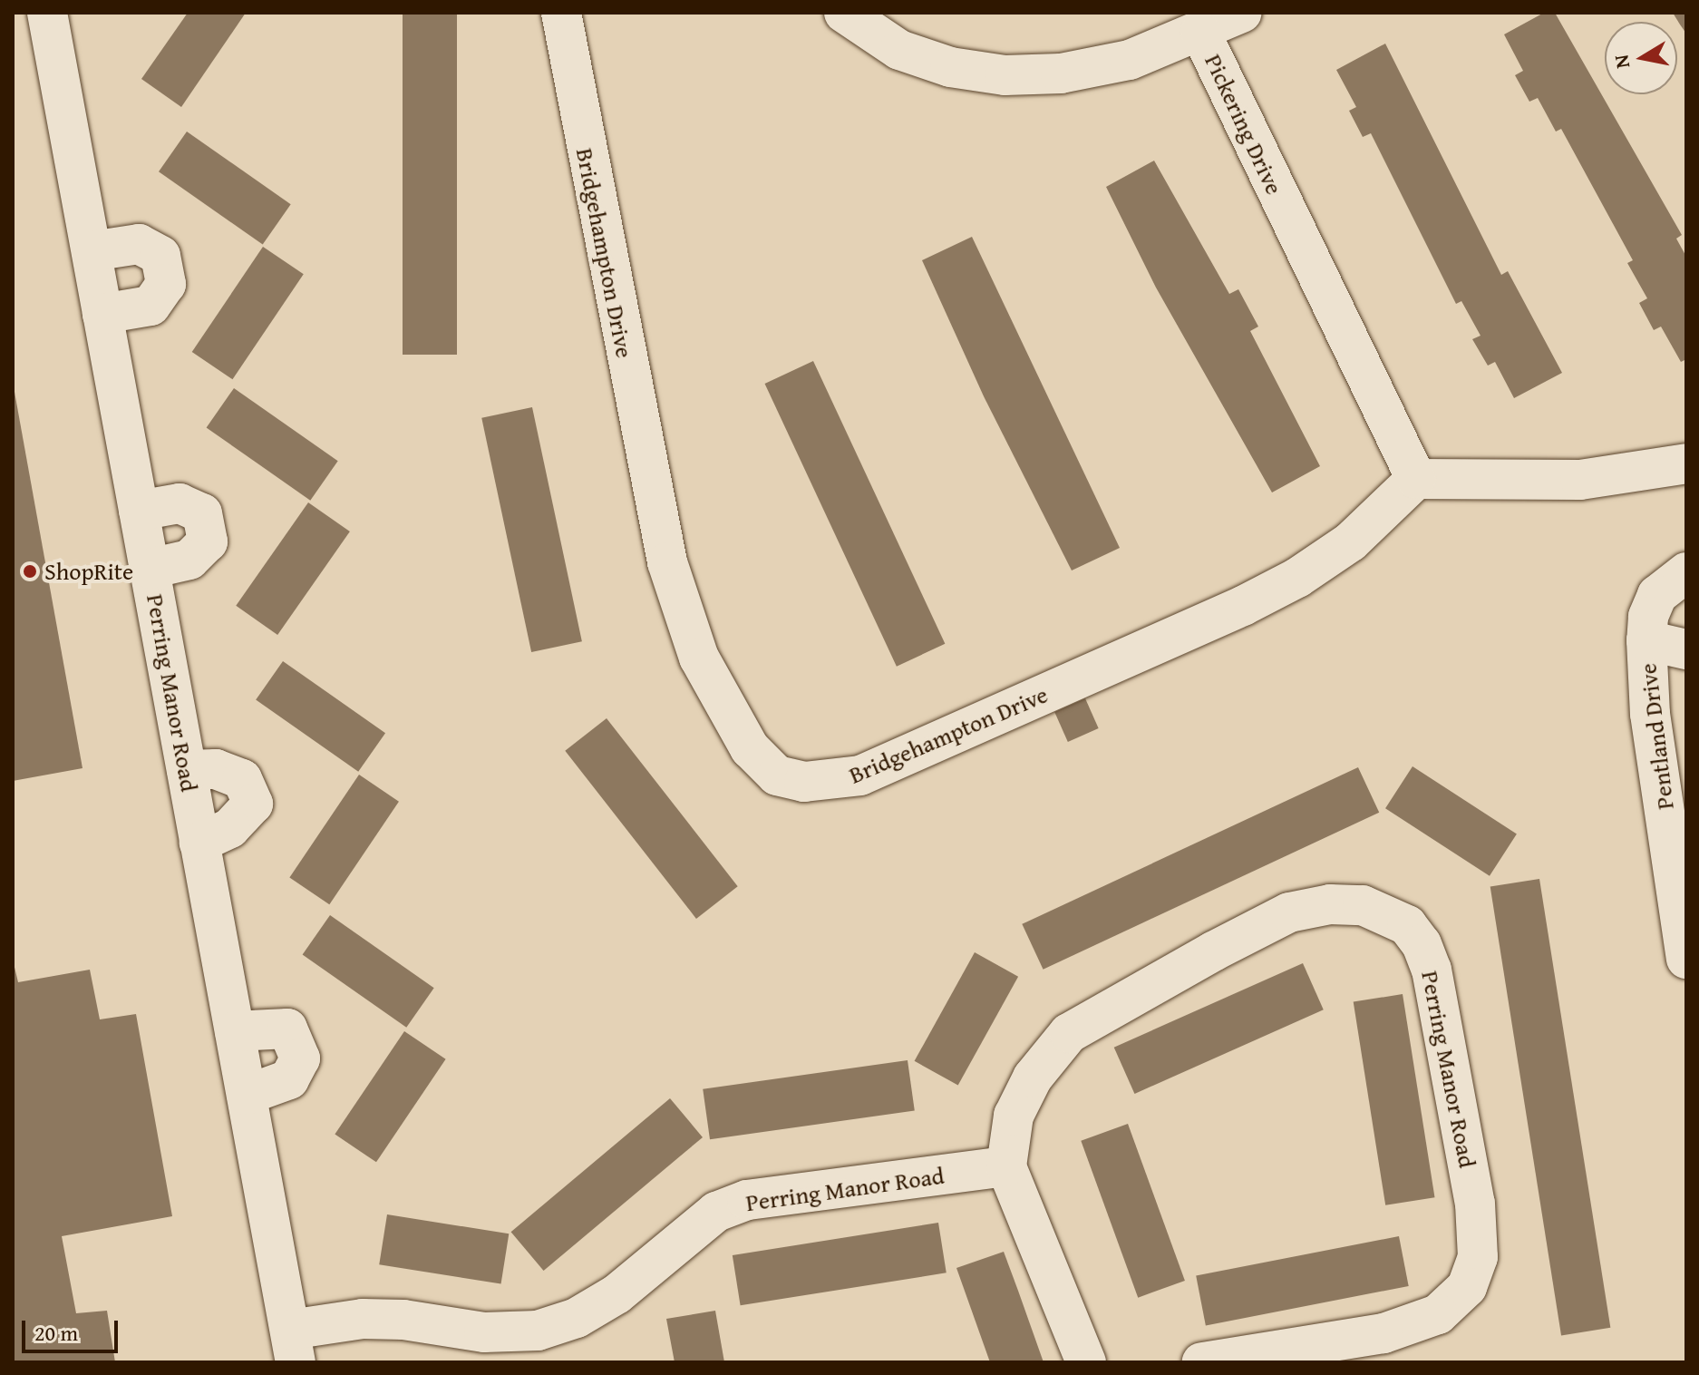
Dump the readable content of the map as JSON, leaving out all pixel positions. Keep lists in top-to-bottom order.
{
  "streets": {
    "street": [
      "Pickering Drive",
      "Bridgehampton Drive",
      "Perring Manor Road",
      "Pentland Drive"
    ]
  },
  "crossings": [
    ["Pickering Drive", "Bridgehampton Drive"]
  ],
  "places": ["ShopRite"],
  "scale_bar": "20 m",
  "north": "left"
}
